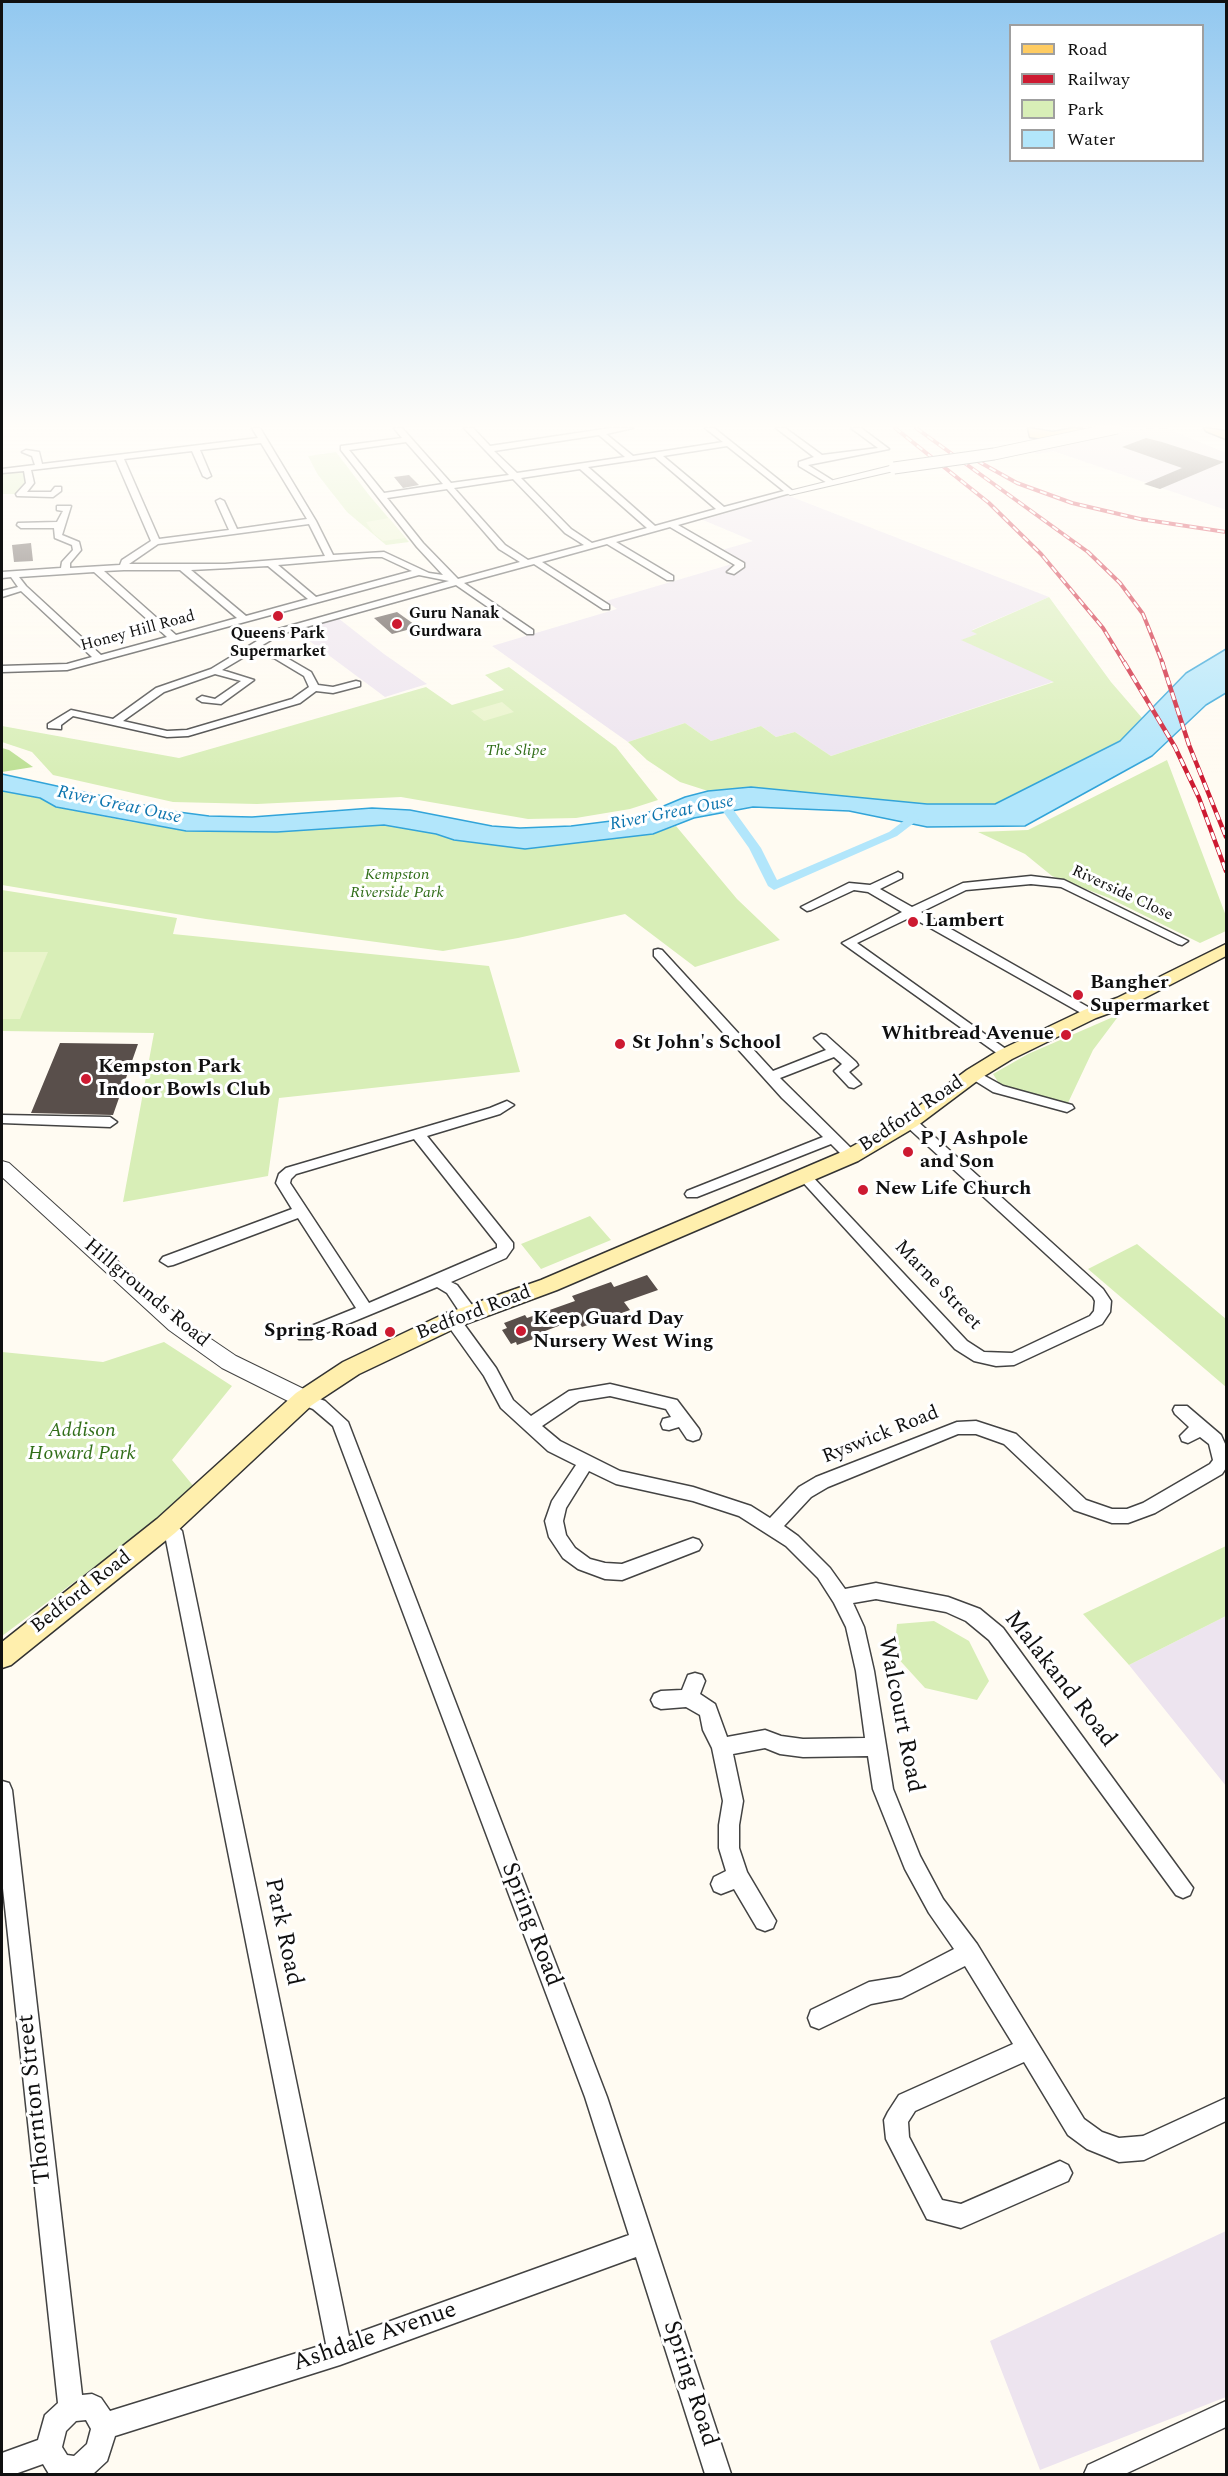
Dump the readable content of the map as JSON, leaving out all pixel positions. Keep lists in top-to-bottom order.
{
  "streets": {
    "main road": ["Bedford Road"],
    "street": [
      "Honey Hill Road",
      "Riverside Close",
      "Marne Street",
      "Hillgrounds Road",
      "Ryswick Road",
      "Malakand Road",
      "Walcourt Road",
      "Spring Road",
      "Park Road",
      "Thornton Street",
      "Ashdale Avenue"
    ]
  },
  "crossings": [
    ["Riverside Close", "Bedford Road"],
    ["Bedford Road", "Marne Street"],
    ["Bedford Road", "Hillgrounds Road"],
    ["Bedford Road", "Walcourt Road"],
    ["Bedford Road", "Spring Road"],
    ["Bedford Road", "Park Road"],
    ["Hillgrounds Road", "Spring Road"],
    ["Ryswick Road", "Walcourt Road"],
    ["Malakand Road", "Walcourt Road"],
    ["Spring Road", "Ashdale Avenue"],
    ["Park Road", "Ashdale Avenue"],
    ["Thornton Street", "Ashdale Avenue"]
  ],
  "water": ["River Great Ouse"],
  "parks": ["The Slipe", "Kempston Riverside Park", "Addison Howard Park"],
  "places": [
    "Queens Park Supermarket",
    "Guru Nanak Gurdwara",
    "Lambert",
    "Bangher Supermarket",
    "Whitbread Avenue",
    "St John's School",
    "Kempston Park Indoor Bowls Club",
    "P J Ashpole and Son",
    "New Life Church",
    "Keep Guard Day Nursery West Wing",
    "Spring Road"
  ],
  "legend": [
    "Road",
    "Railway",
    "Park",
    "Water"
  ]
}
